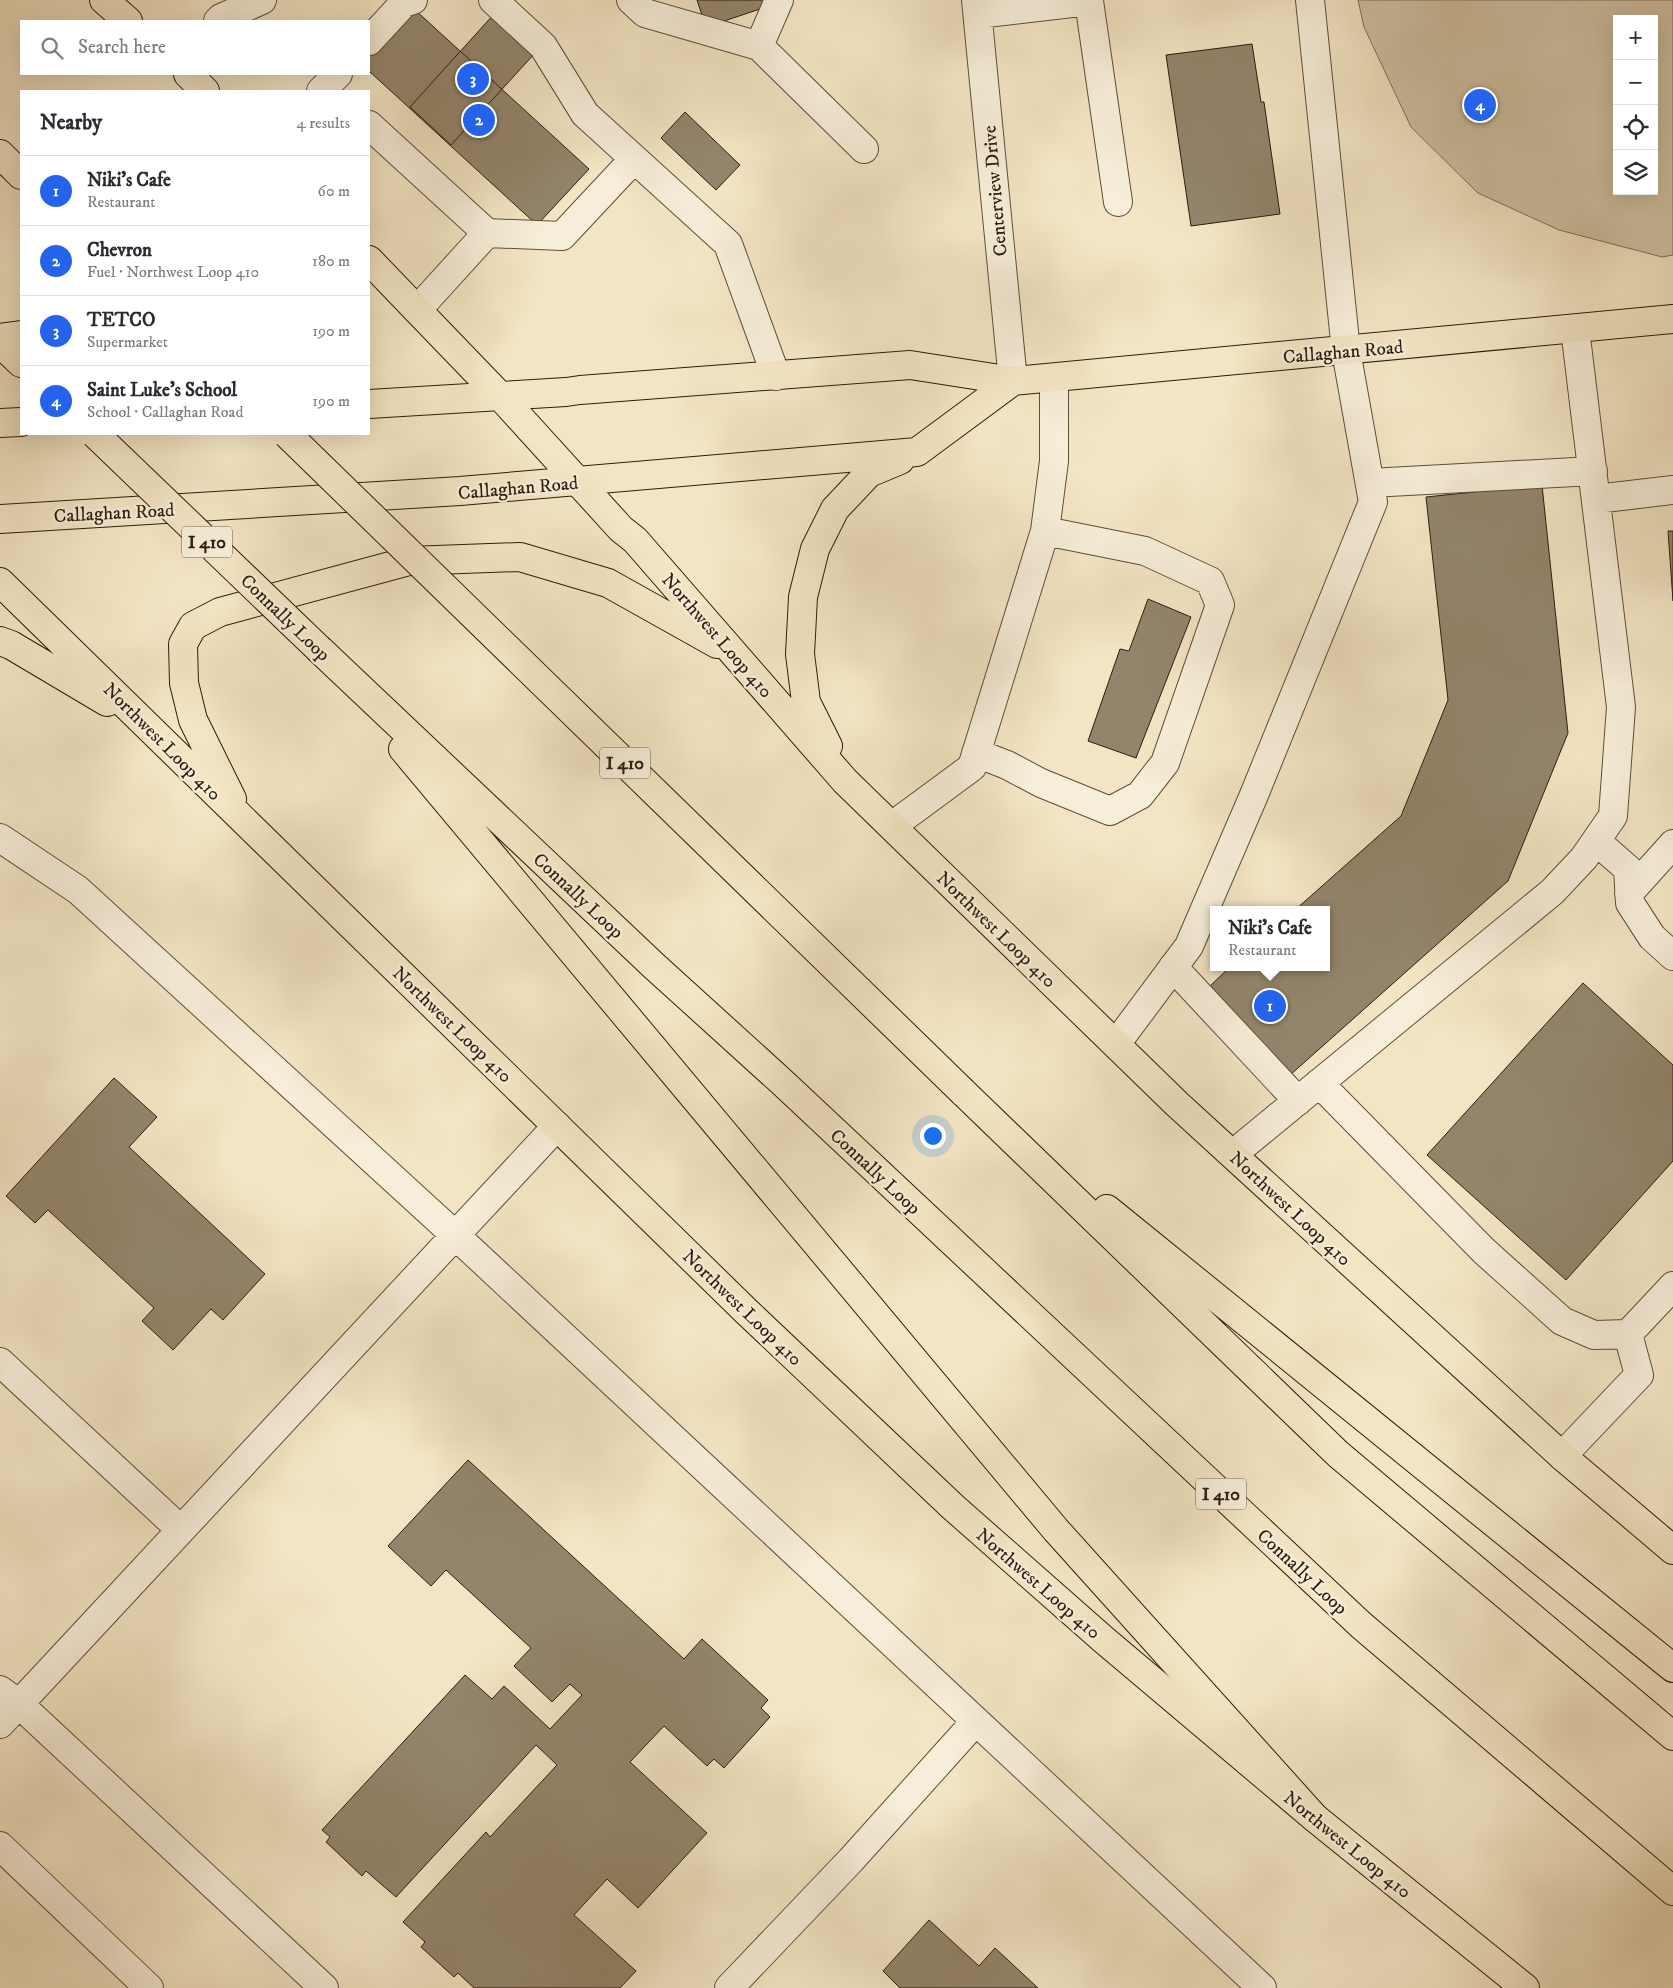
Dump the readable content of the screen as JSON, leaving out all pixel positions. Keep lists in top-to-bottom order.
{
  "streets": {
    "main road": [
      "Callaghan Road",
      "I 410",
      "Connally Loop",
      "Northwest Loop 410"
    ],
    "street": ["Centerview Drive"]
  },
  "crossings": [
    ["Centerview Drive", "Callaghan Road"],
    ["Callaghan Road", "Northwest Loop 410"]
  ],
  "page": {
    "map_buttons": ["+", "−"],
    "search": "Search here",
    "pins": [
      "3",
      "4",
      "2",
      "1"
    ],
    "heading": ["Nearby", "4 results"],
    "list": [
      {
        "mark": "1",
        "name": "Niki's Cafe",
        "note": "Restaurant",
        "value": "60 m"
      },
      {
        "mark": "2",
        "name": "Chevron",
        "note": "Fuel · Northwest Loop 410",
        "value": "180 m"
      },
      {
        "mark": "3",
        "name": "TETCO",
        "note": "Supermarket",
        "value": "190 m"
      },
      {
        "mark": "4",
        "name": "Saint Luke's School",
        "note": "School · Callaghan Road",
        "value": "190 m"
      }
    ],
    "popup": ["Niki's Cafe", "Restaurant"]
  }
}
